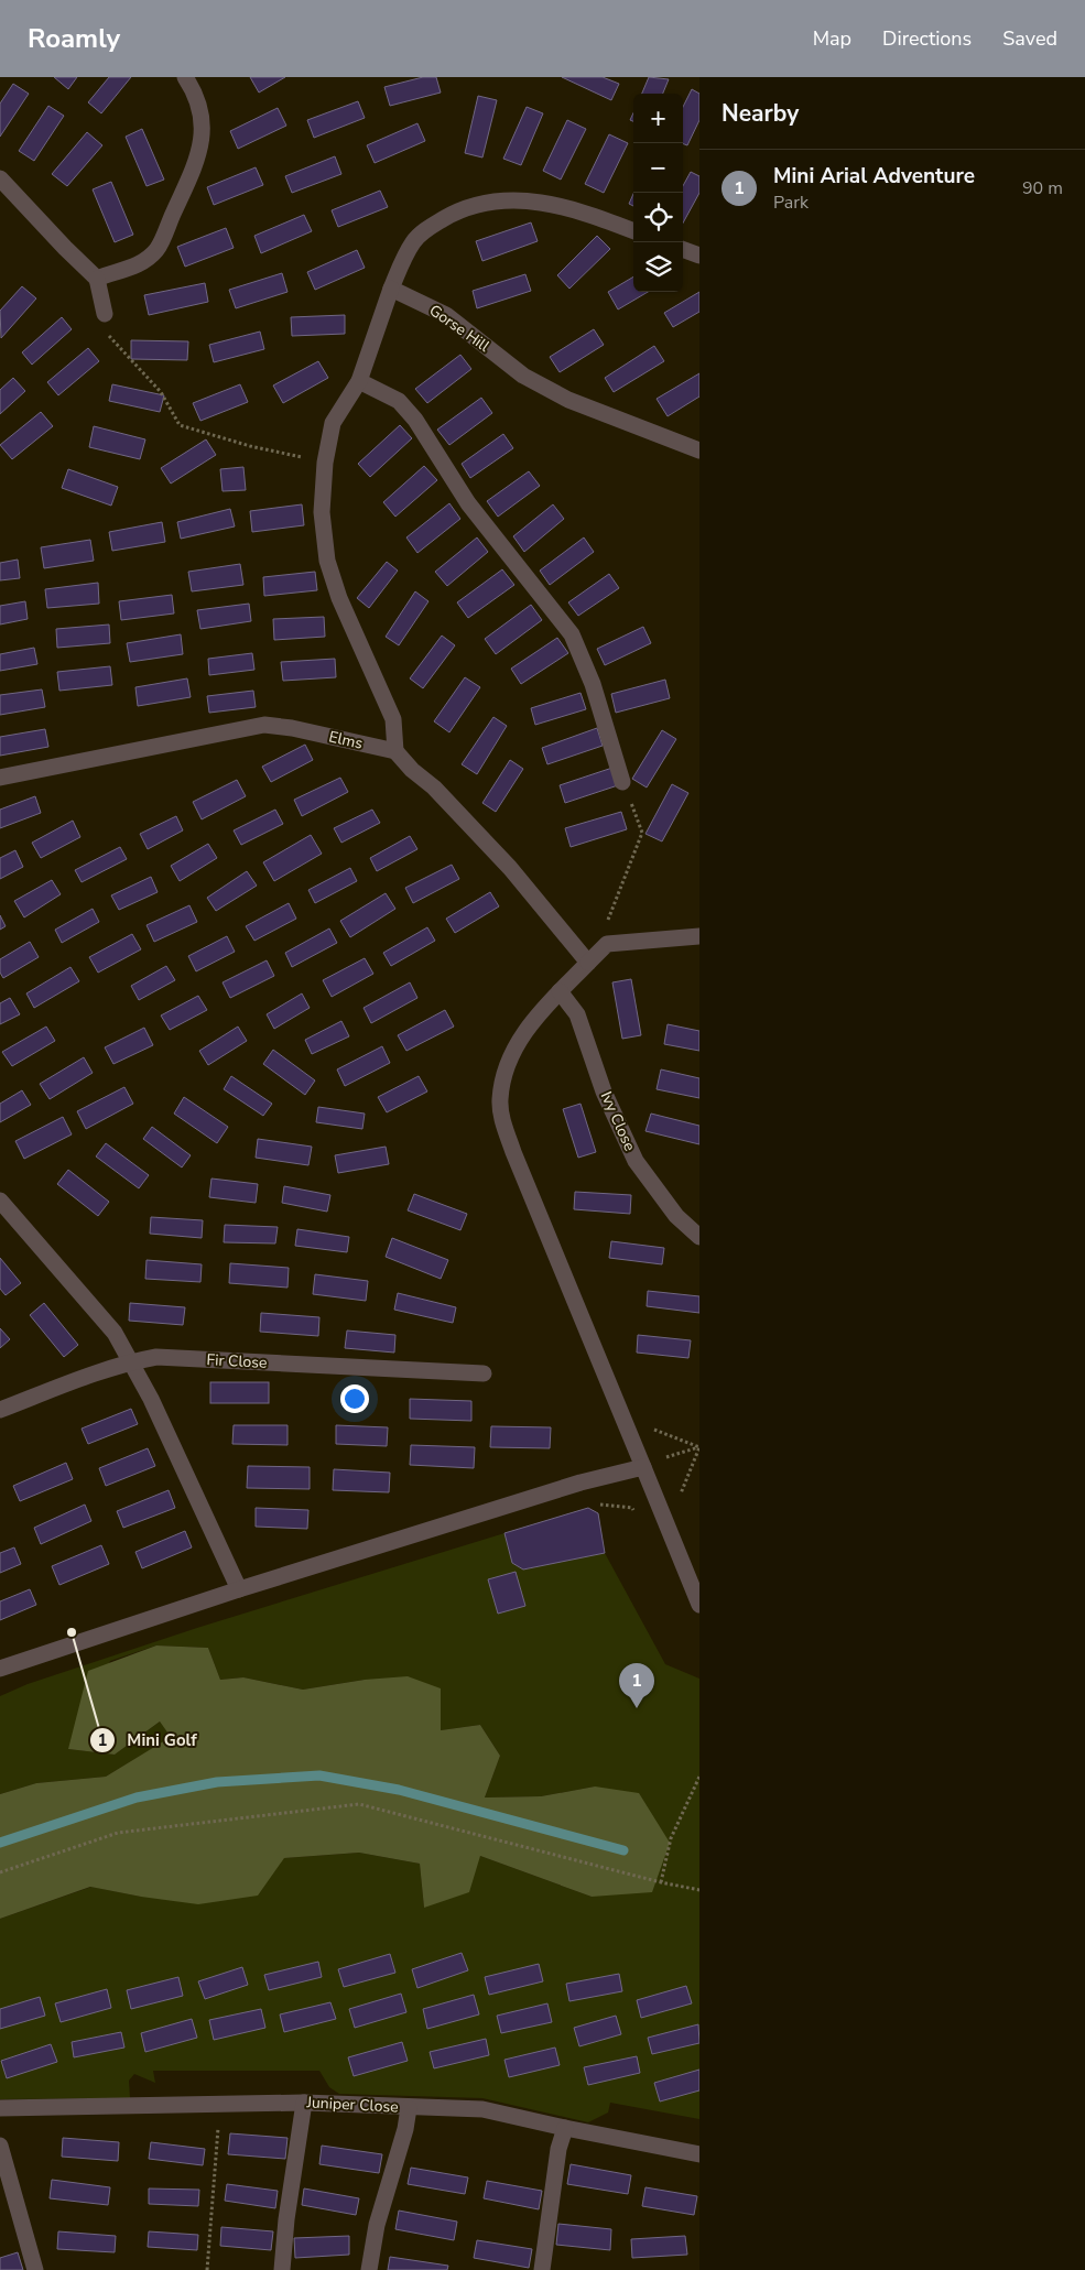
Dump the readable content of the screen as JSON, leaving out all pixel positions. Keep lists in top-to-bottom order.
{
  "streets": {
    "lane": [
      "Gorse Hill",
      "Elms",
      "Ivy Close",
      "Fir Close",
      "Juniper Close"
    ]
  },
  "places": ["Mini Golf"],
  "page": {
    "header": "Roamly",
    "nav": ["Map", "Directions", "Saved"],
    "heading": "Nearby",
    "map_buttons": ["+", "−"],
    "list": [
      {
        "mark": "1",
        "name": "Mini Arial Adventure",
        "note": "Park",
        "value": "90 m"
      }
    ],
    "pins": "1"
  }
}
